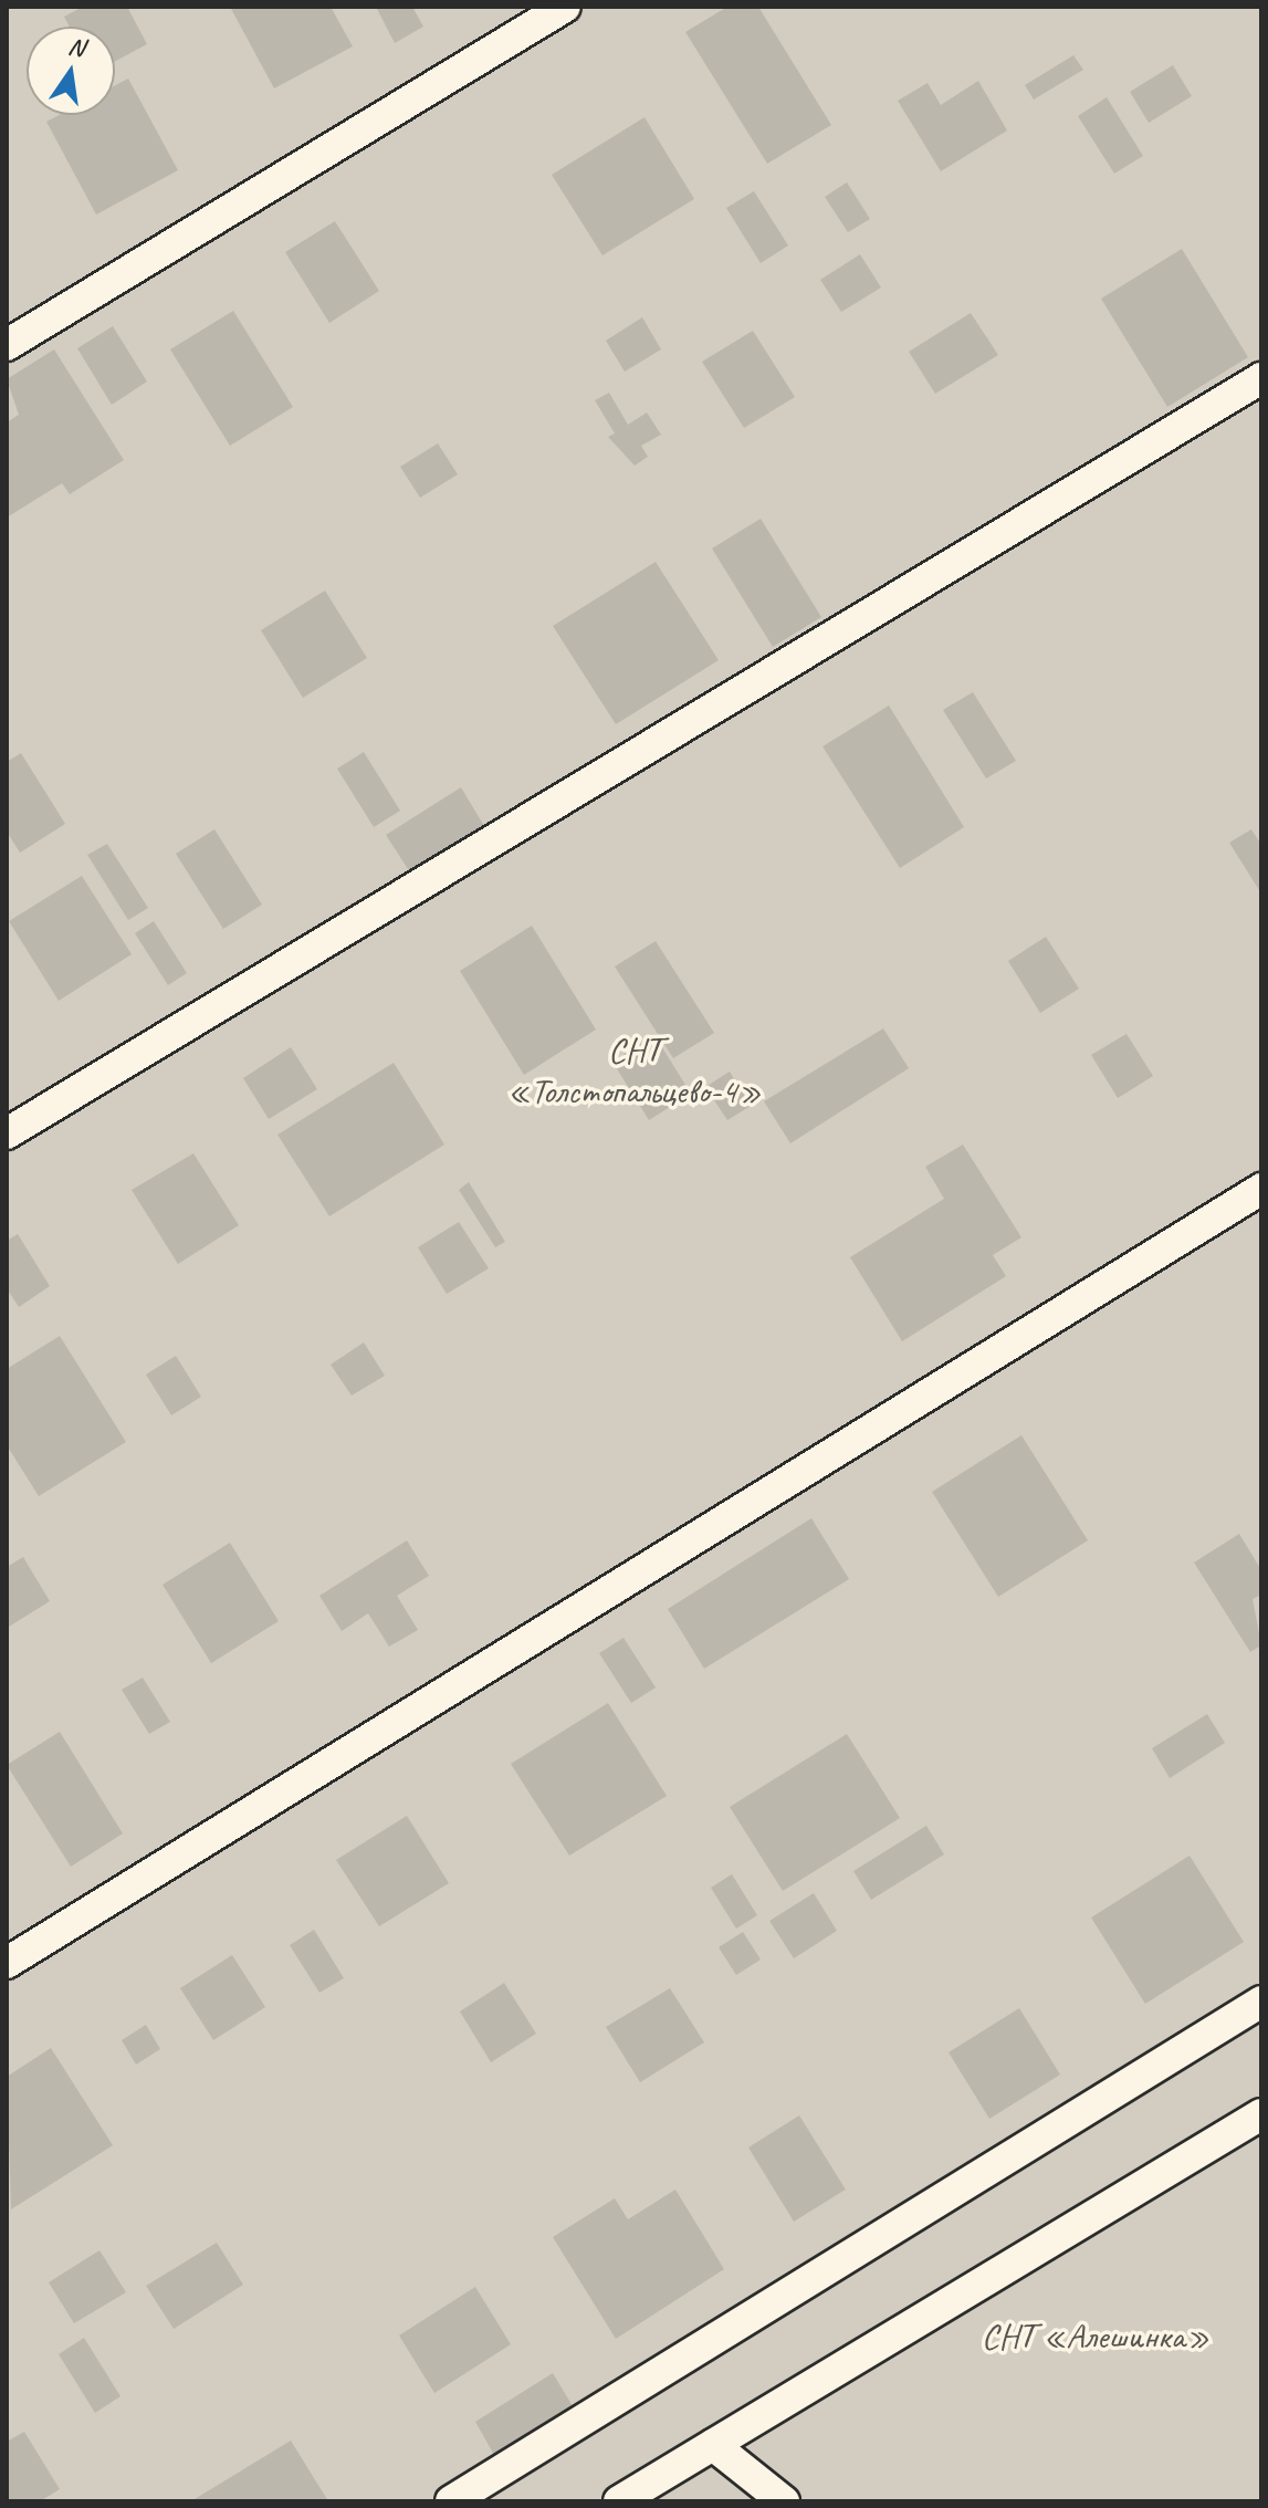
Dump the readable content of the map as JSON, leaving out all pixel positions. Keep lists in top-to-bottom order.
{
  "parks": ["СНТ «Толстопальцево-4»", "СНТ «Алешинка»"],
  "north": "top"
}
